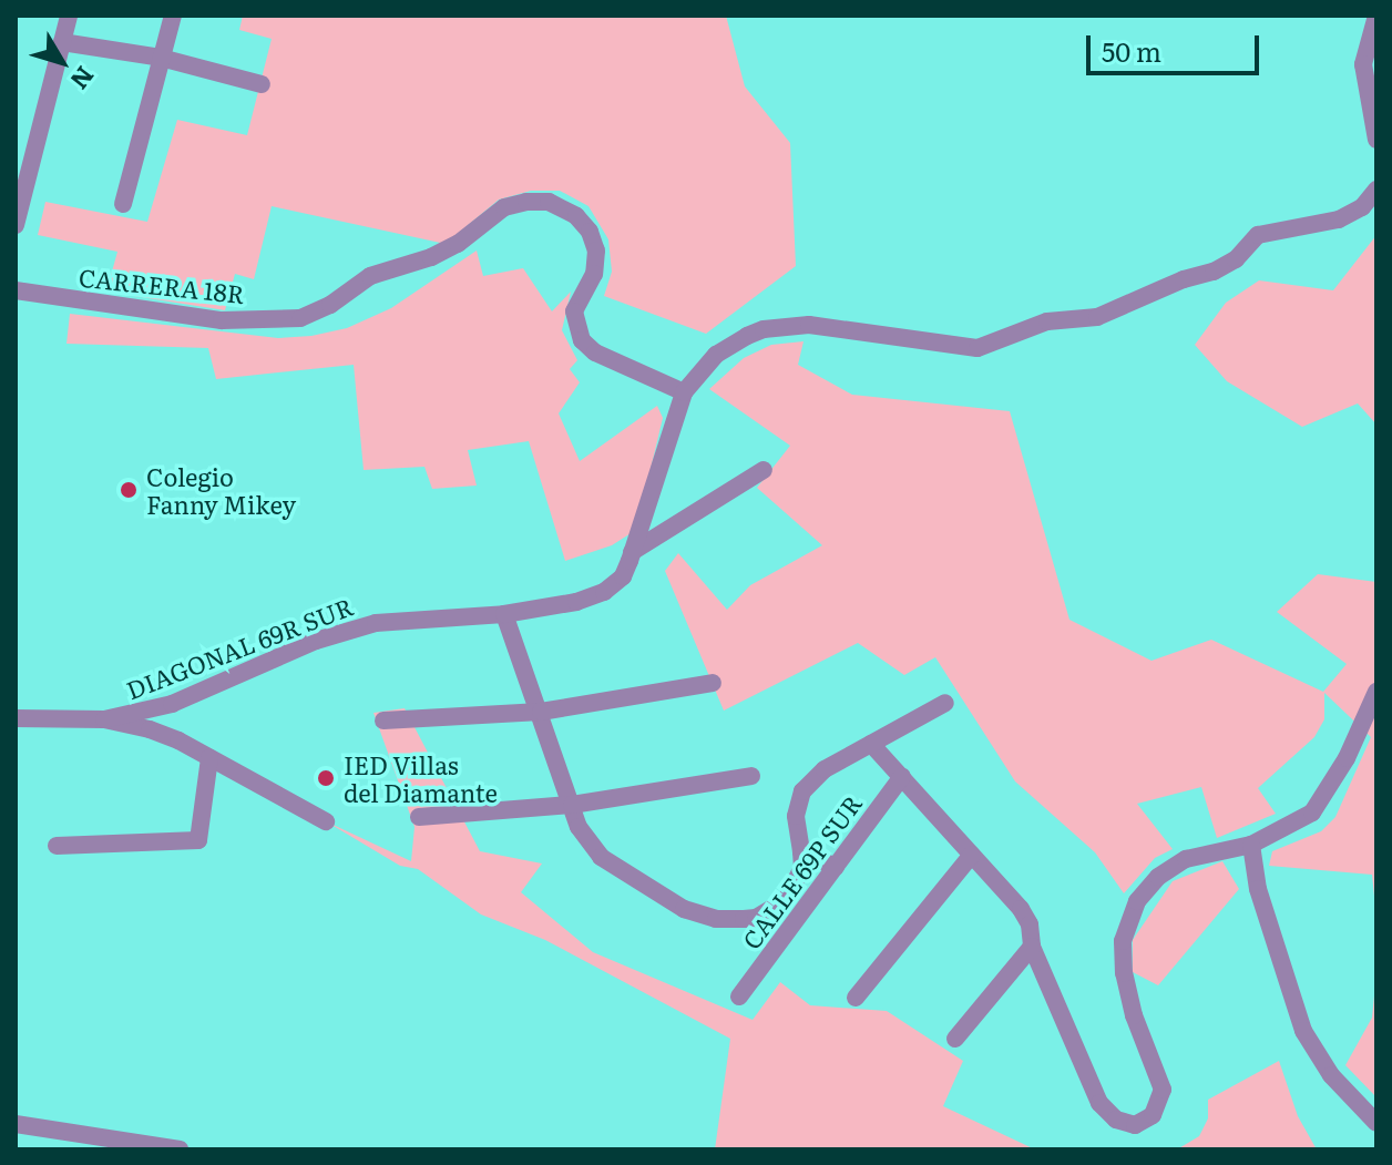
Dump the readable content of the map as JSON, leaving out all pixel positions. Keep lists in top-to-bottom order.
{
  "streets": {
    "street": ["CARRERA 18R", "DIAGONAL 69R SUR", "CALLE 69P SUR"]
  },
  "places": ["Colegio Fanny Mikey", "IED Villas del Diamante"],
  "scale_bar": "50 m",
  "north": "bottom right"
}
